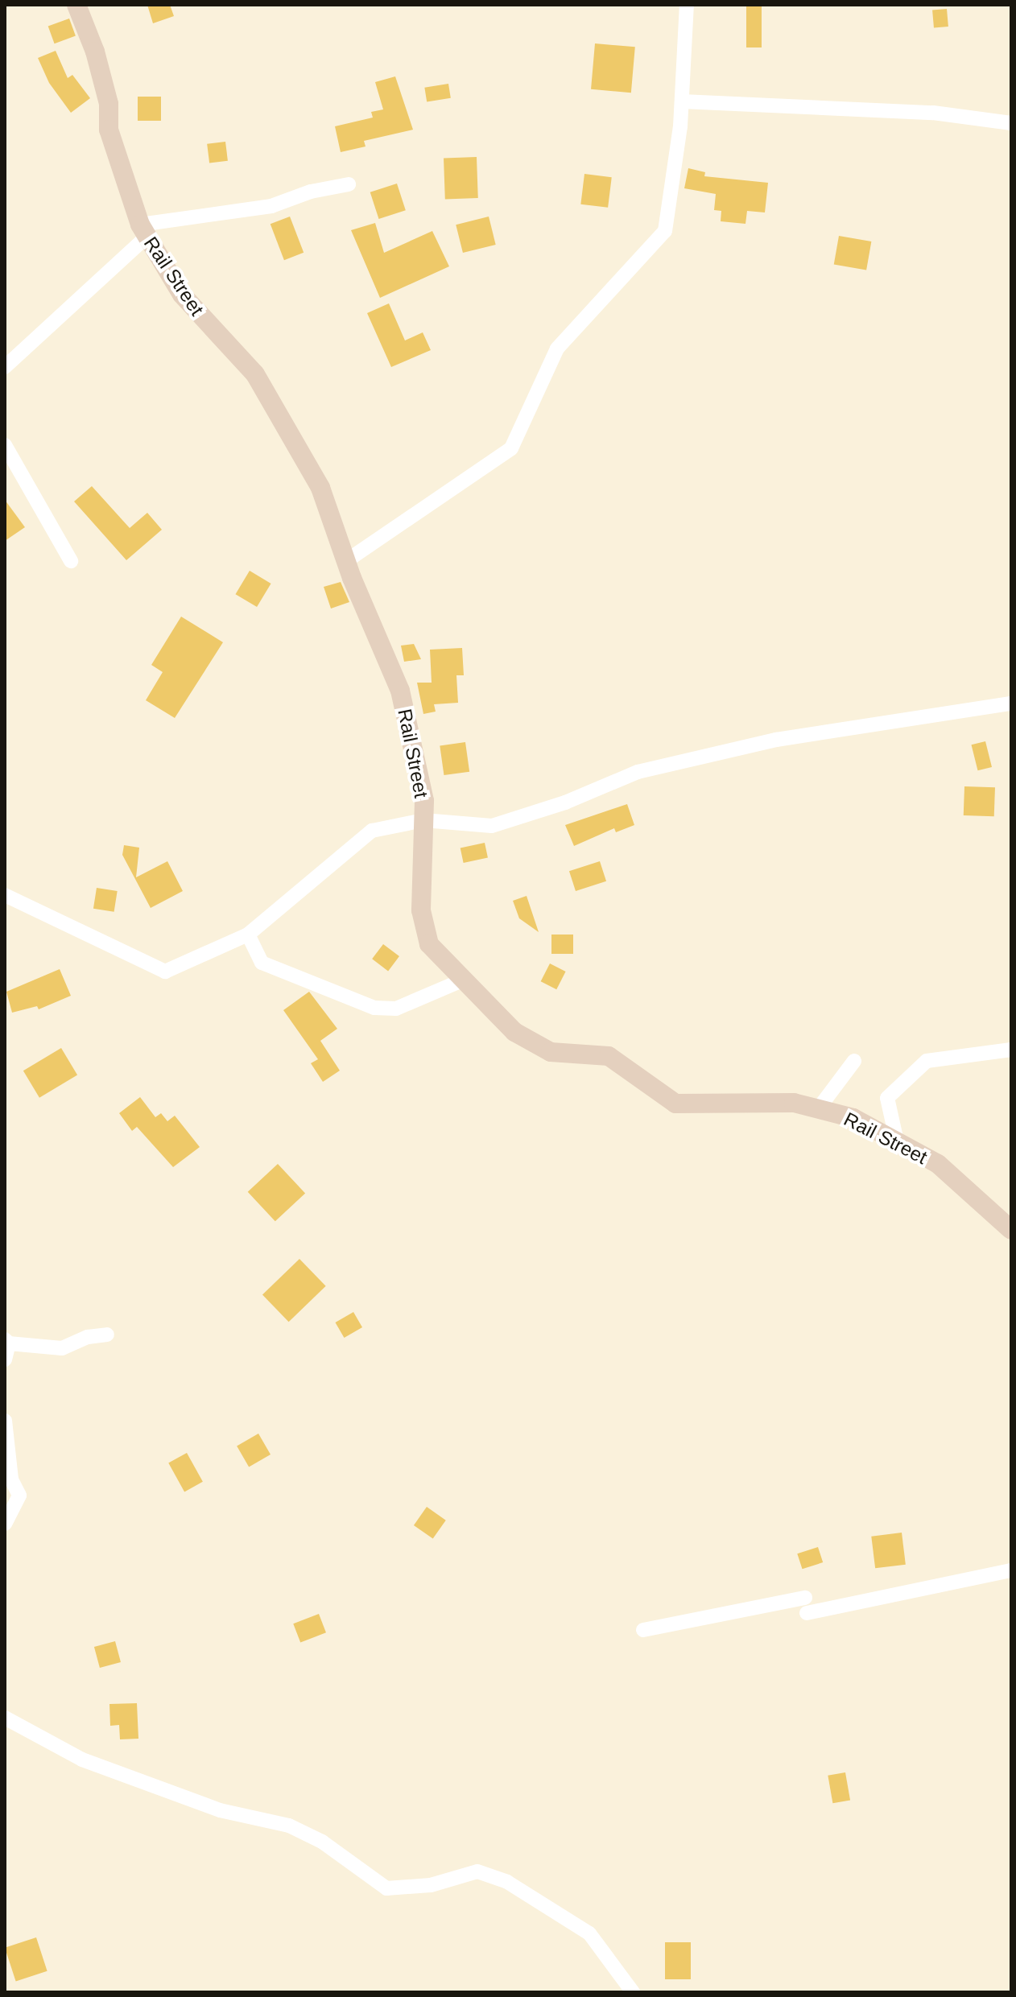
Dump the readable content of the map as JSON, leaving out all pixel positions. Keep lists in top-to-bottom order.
{
  "streets": {
    "street": ["Rail Street"]
  }
}
